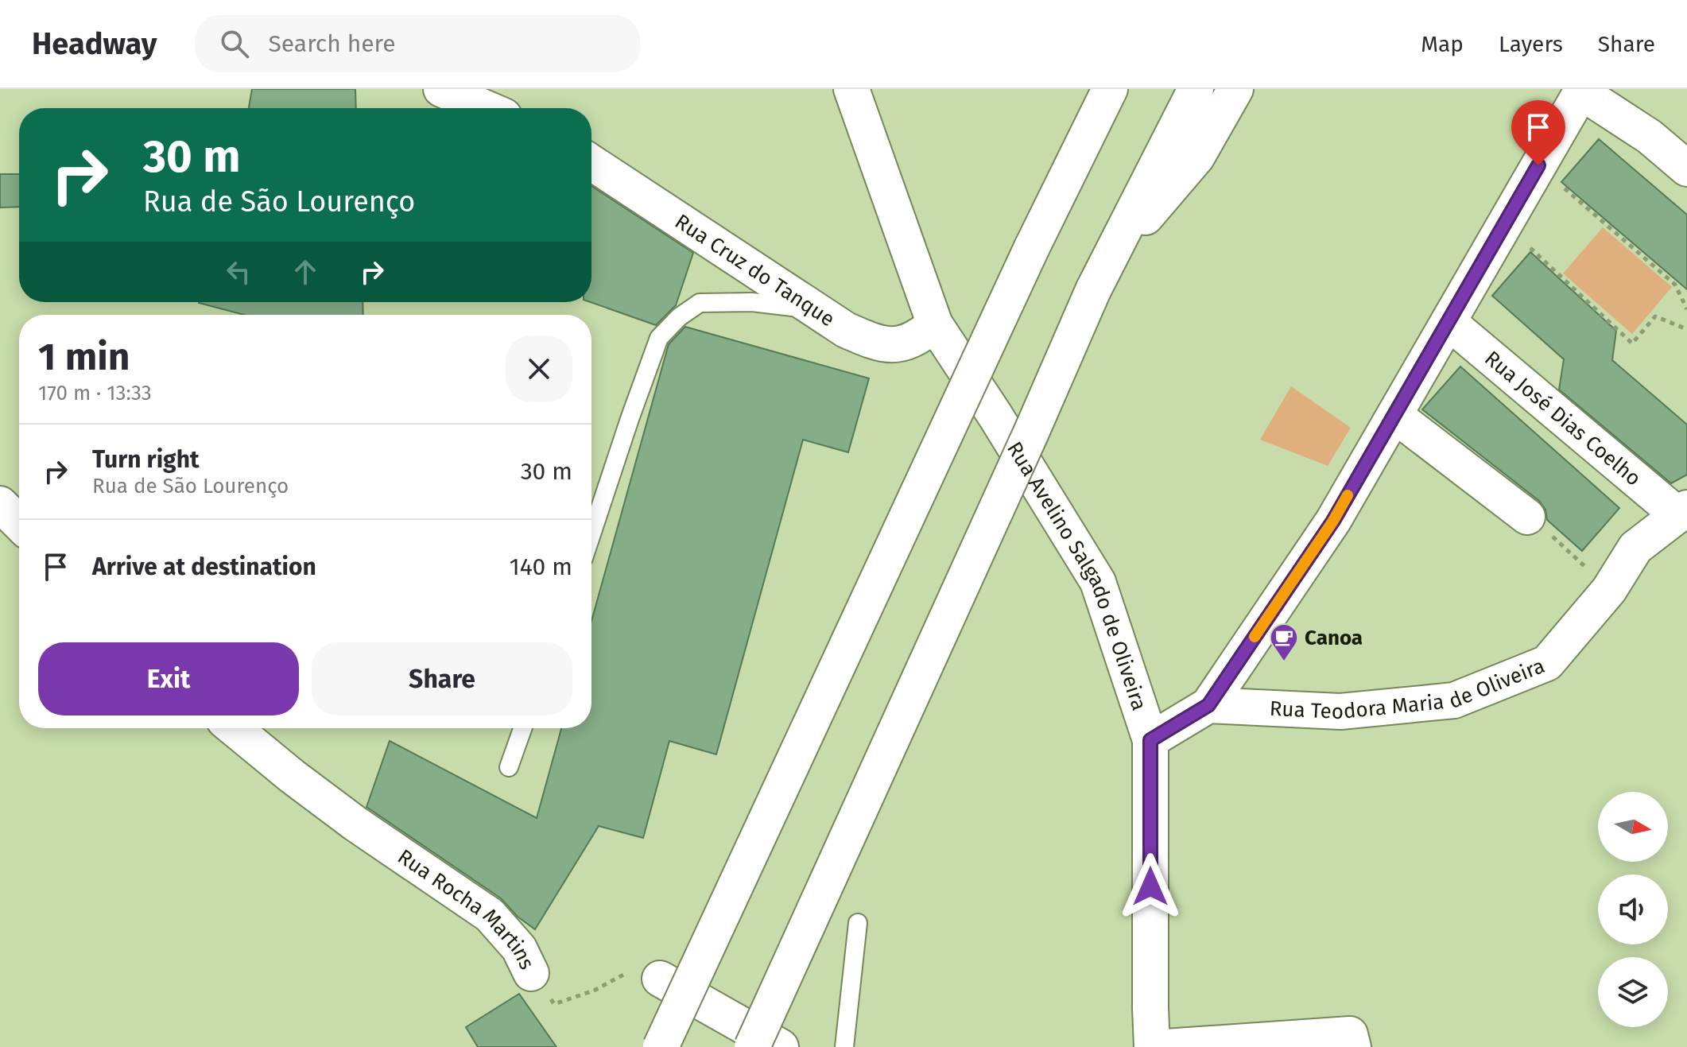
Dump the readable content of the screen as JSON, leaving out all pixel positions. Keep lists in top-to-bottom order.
{
  "streets": {
    "main road": [
      "Rua Cruz do Tanque",
      "Rua José Dias Coelho",
      "Rua Avelino Salgado de Oliveira",
      "Rua Teodora Maria de Oliveira",
      "Rua Rocha Martins"
    ]
  },
  "crossings": [
    ["Rua Cruz do Tanque", "Rua Avelino Salgado de Oliveira"],
    ["Rua José Dias Coelho", "Rua Teodora Maria de Oliveira"]
  ],
  "places": {
    "cafe": ["Canoa"]
  },
  "north": "right",
  "page": {
    "header": "Headway",
    "search": "Search here",
    "nav": ["Map", "Layers", "Share"],
    "turn": ["30 m", "Rua de São Lourenço"],
    "heading": ["1 min", "170 m · 13:33"],
    "list": [
      {
        "name": "Turn right",
        "note": "Rua de São Lourenço",
        "value": "30 m"
      },
      {
        "name": "Arrive at destination",
        "value": "140 m"
      }
    ],
    "buttons": ["Exit", "Share"]
  }
}
